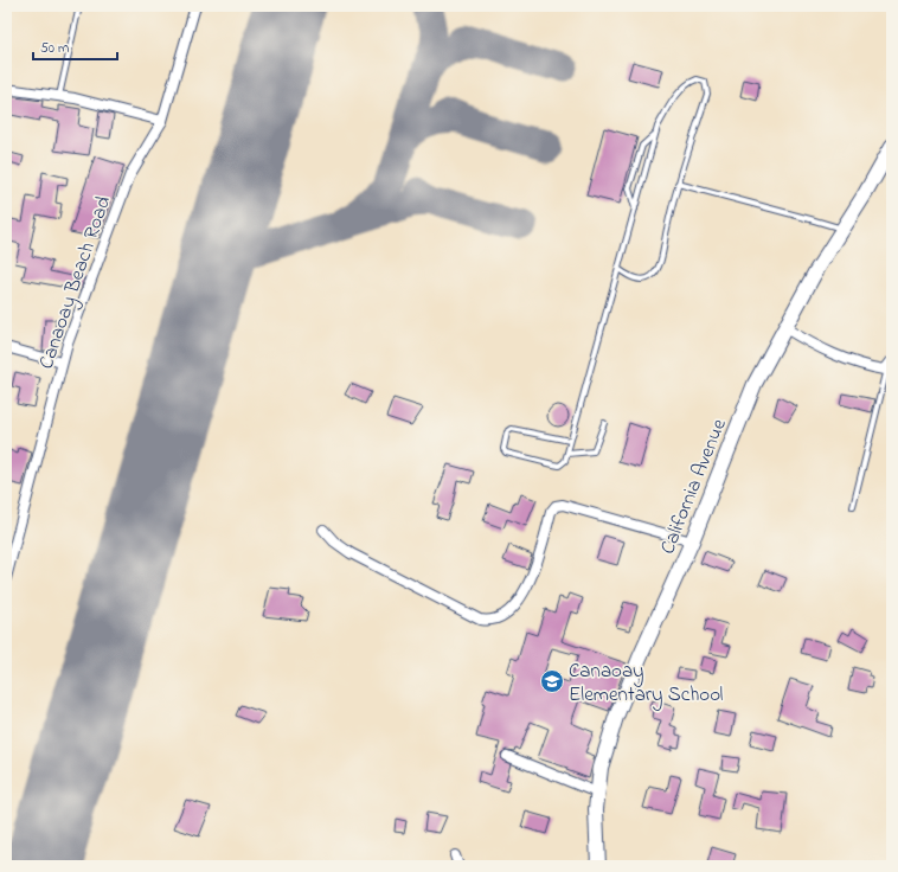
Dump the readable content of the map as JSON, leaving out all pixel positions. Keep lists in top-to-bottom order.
{
  "streets": {
    "street": ["Canaoay Beach Road", "California Avenue"]
  },
  "places": {
    "school or university": ["Canaoay Elementary School"]
  },
  "scale_bar": "50 m"
}
